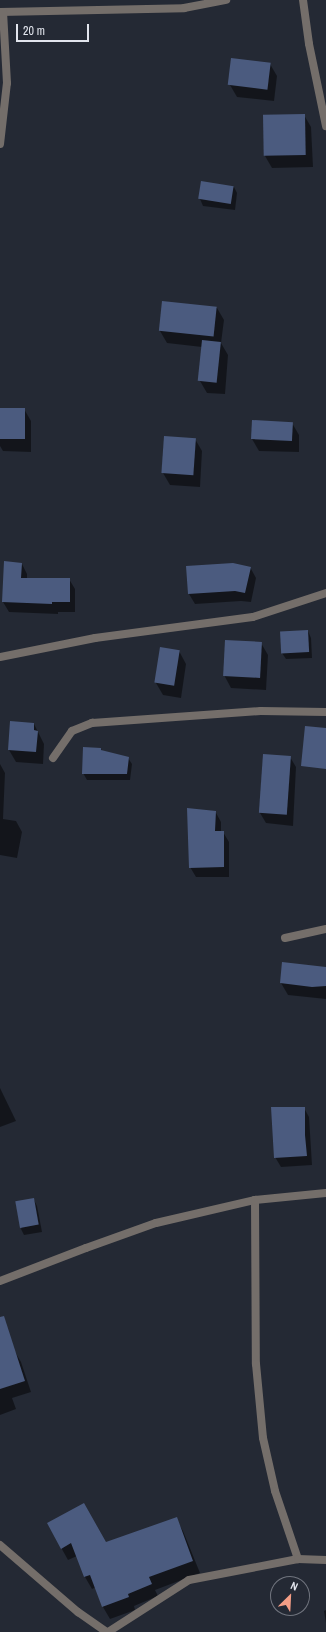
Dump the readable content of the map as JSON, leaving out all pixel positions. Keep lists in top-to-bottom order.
{
  "scale_bar": "20 m",
  "north": "top right"
}
